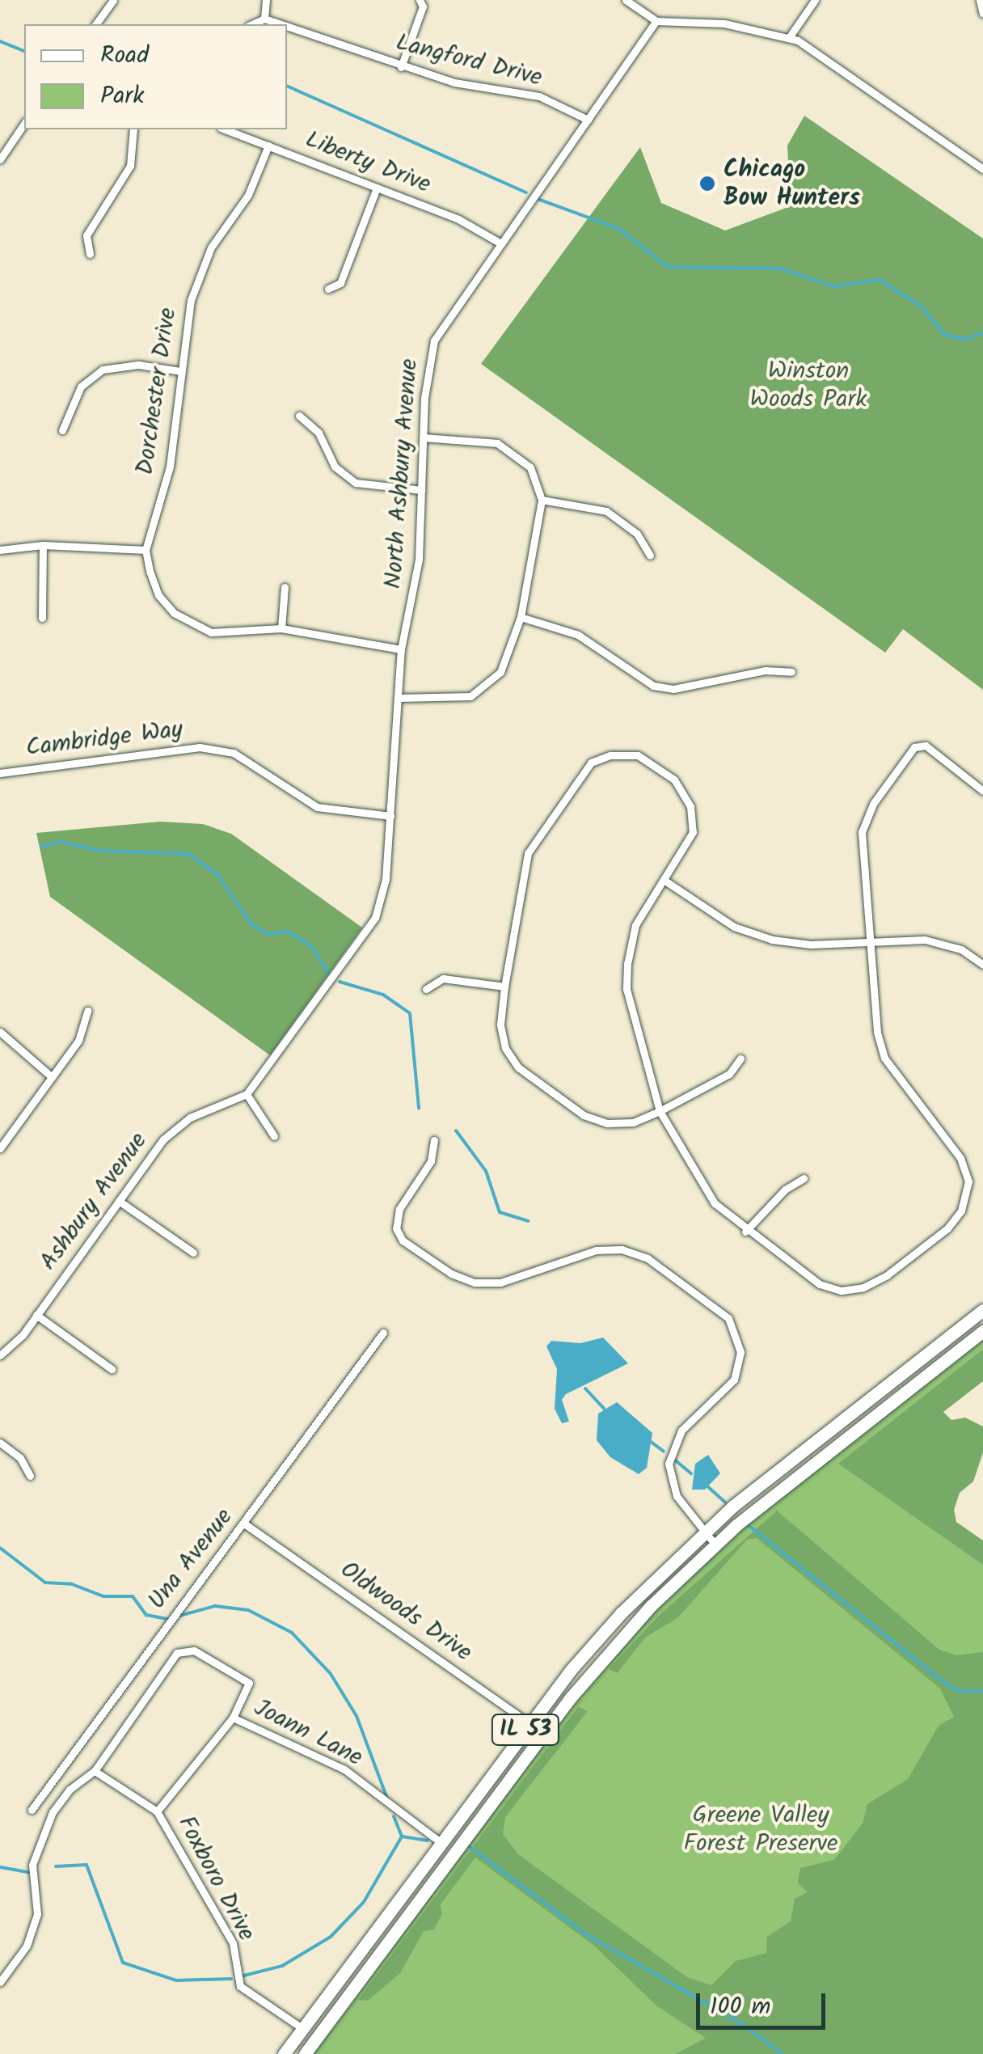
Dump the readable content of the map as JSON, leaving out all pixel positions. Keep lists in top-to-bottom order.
{
  "streets": {
    "main road": ["IL 53"],
    "street": [
      "Langford Drive",
      "Liberty Drive",
      "Dorchester Drive",
      "North Ashbury Avenue",
      "Cambridge Way",
      "Ashbury Avenue",
      "Una Avenue",
      "Oldwoods Drive",
      "Joann Lane",
      "Foxboro Drive"
    ]
  },
  "crossings": [
    ["Langford Drive", "North Ashbury Avenue"],
    ["Liberty Drive", "Dorchester Drive"],
    ["Liberty Drive", "North Ashbury Avenue"],
    ["North Ashbury Avenue", "Cambridge Way"],
    ["North Ashbury Avenue", "Ashbury Avenue"],
    ["Una Avenue", "Oldwoods Drive"],
    ["Oldwoods Drive", "IL 53"],
    ["IL 53", "Joann Lane"],
    ["IL 53", "Foxboro Drive"]
  ],
  "parks": ["Winston Woods Park", "Greene Valley Forest Preserve"],
  "places": ["Chicago Bow Hunters"],
  "legend": ["Road", "Park"],
  "scale_bar": "100 m"
}
